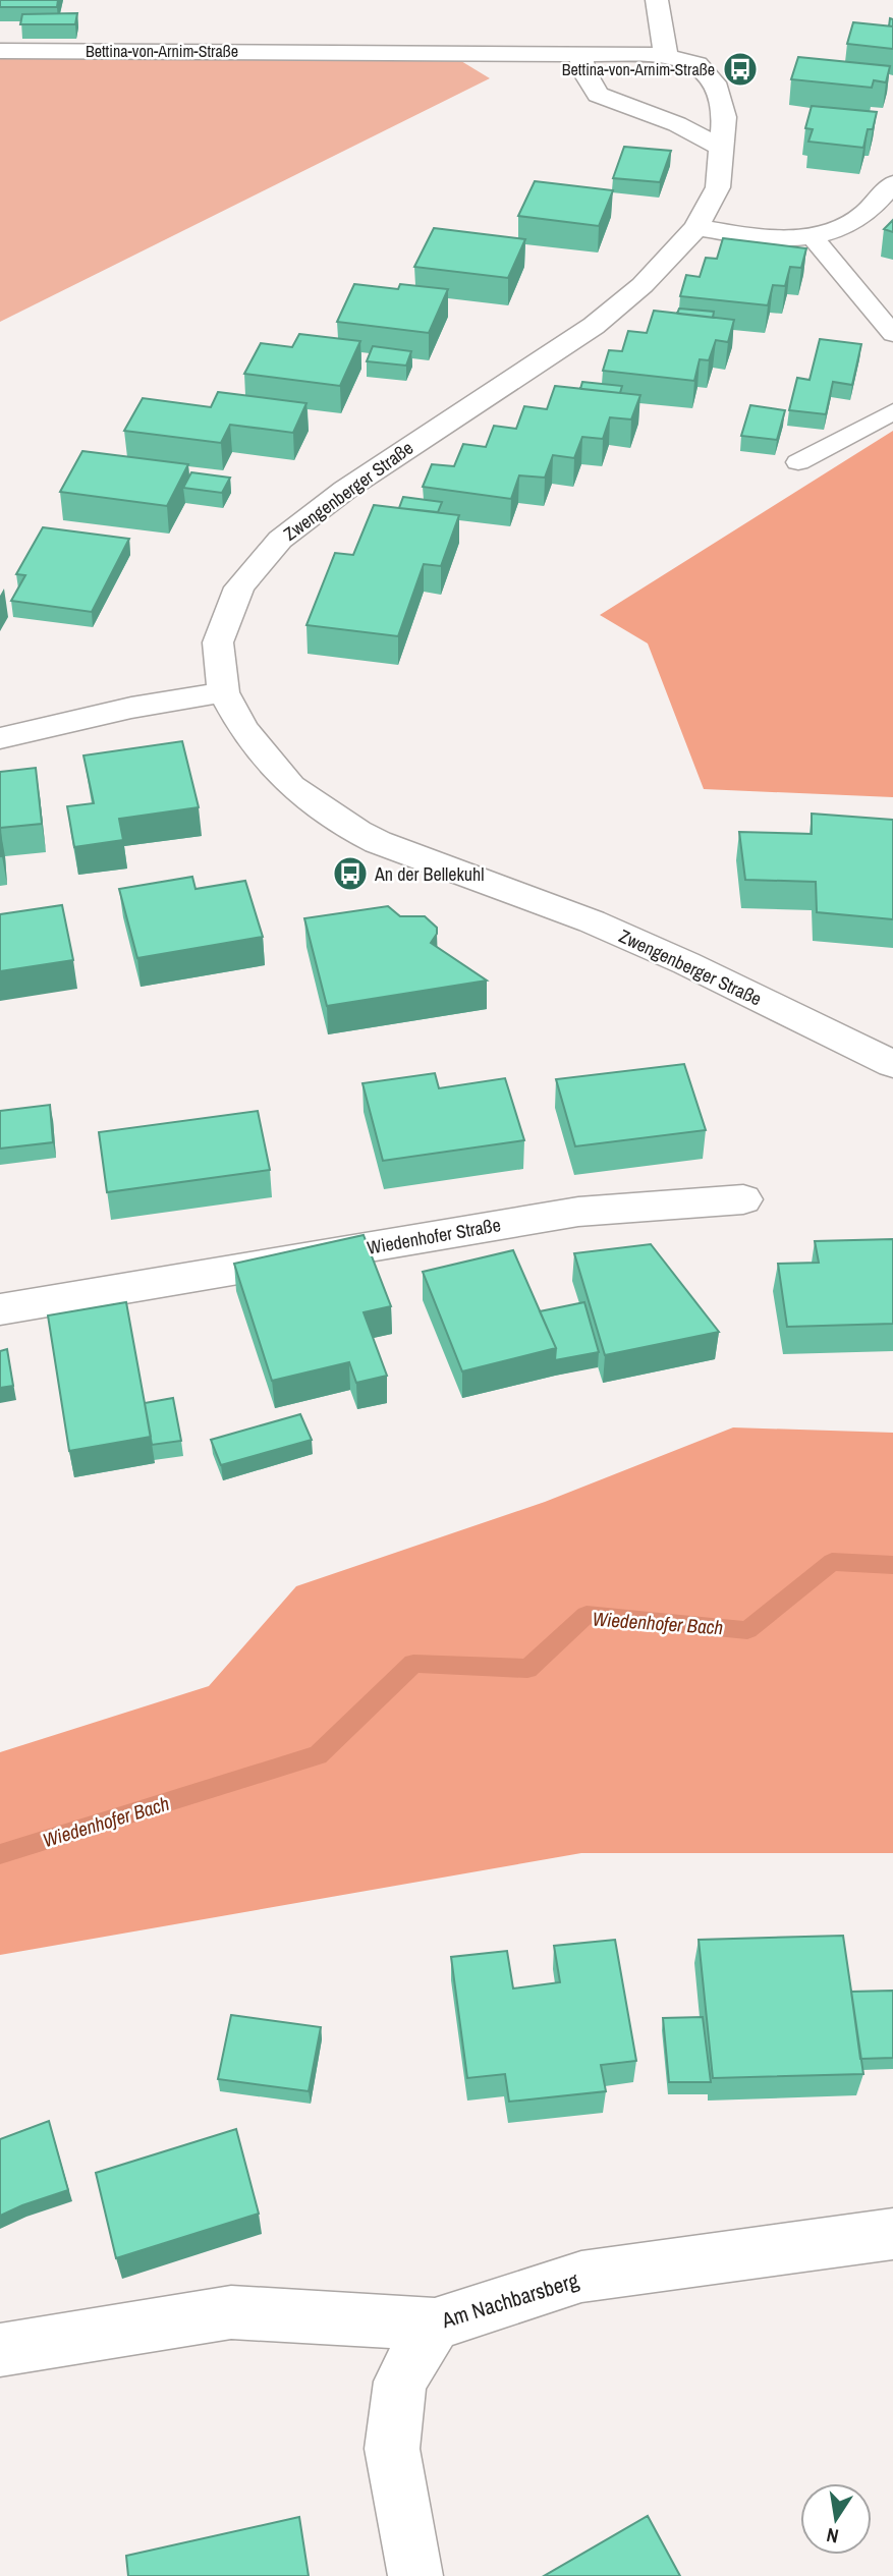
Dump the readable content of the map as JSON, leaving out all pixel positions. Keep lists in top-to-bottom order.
{
  "streets": {
    "street": [
      "Bettina-von-Arnim-Straße",
      "Zwengenberger Straße",
      "Wiedenhofer Straße",
      "Am Nachbarsberg"
    ]
  },
  "crossings": [
    ["Bettina-von-Arnim-Straße", "Zwengenberger Straße"]
  ],
  "water": ["Wiedenhofer Bach"],
  "places": {
    "bus stop": ["Bettina-von-Arnim-Straße", "An der Bellekuhl"]
  },
  "north": "bottom"
}
